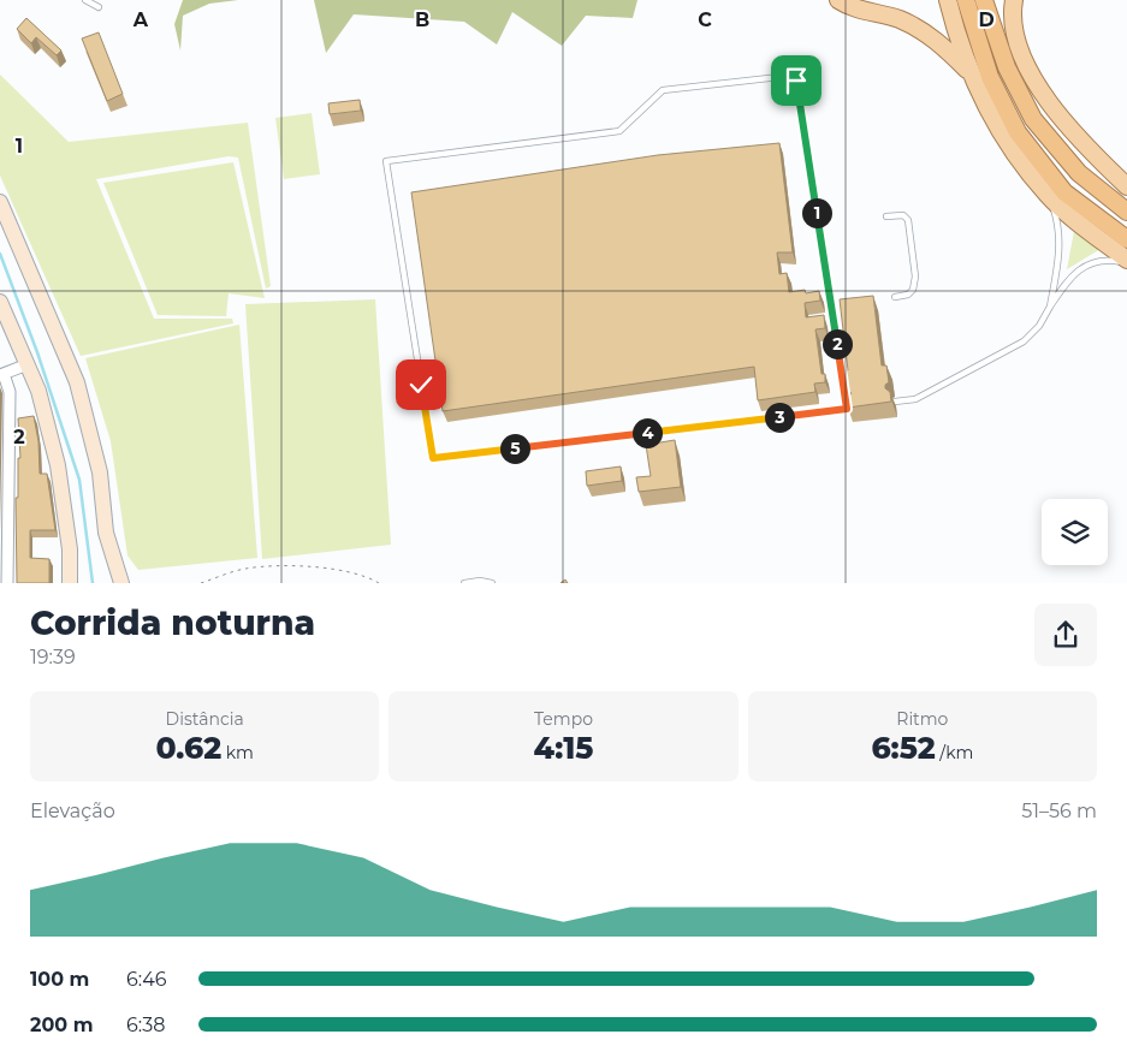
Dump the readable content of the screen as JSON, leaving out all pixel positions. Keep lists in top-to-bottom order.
{
  "page": {
    "pins": [
      "1",
      "2",
      "3",
      "4",
      "5"
    ],
    "heading": ["Corrida noturna", "19:39"],
    "stats": [
      ["Distância", "0.62 km"],
      ["Tempo", "4:15"],
      ["Ritmo", "6:52 /km"]
    ],
    "chart": ["Elevação", "51–56 m"],
    "list": [
      {
        "name": "100 m",
        "note": "6:46"
      },
      {
        "name": "200 m",
        "note": "6:38"
      }
    ]
  },
  "grid": {
    "columns": [
      "A",
      "B",
      "C",
      "D"
    ],
    "rows": ["1", "2"]
  }
}
